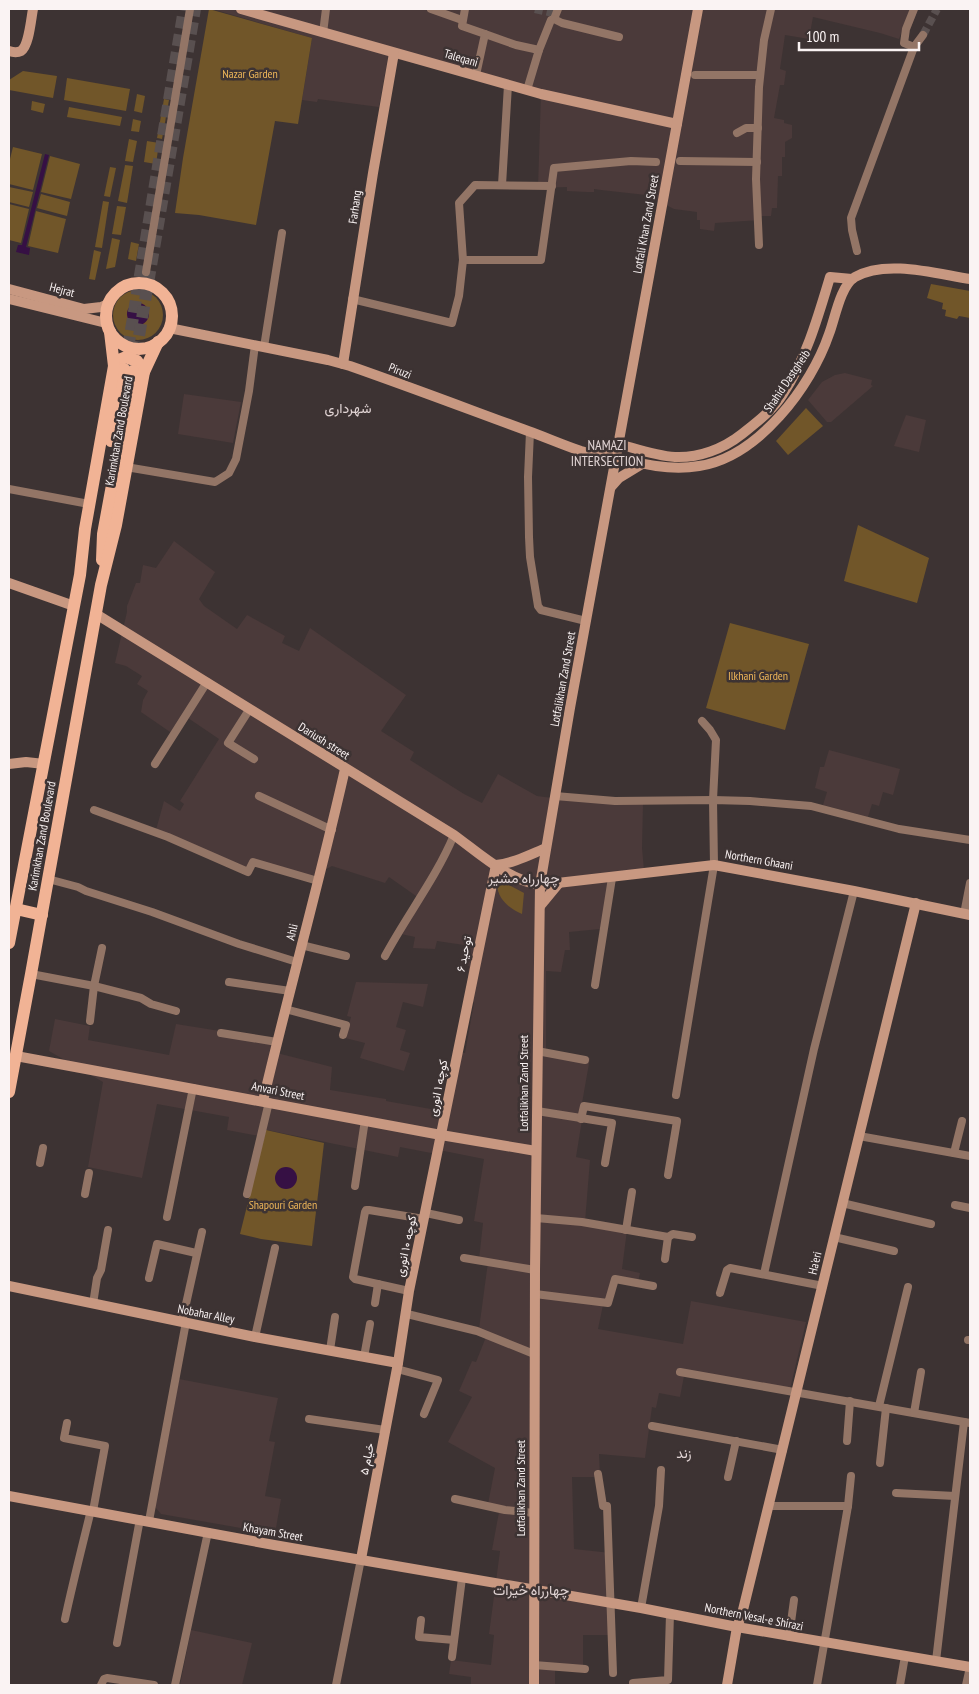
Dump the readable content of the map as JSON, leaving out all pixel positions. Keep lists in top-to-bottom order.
{
  "streets": {
    "main road": ["Karimkhan Zand Boulevard"],
    "street": [
      "Taleqani",
      "Farhang",
      "Lotfali Khan Zand Street",
      "Hejrat",
      "Piruzi",
      "Shahid Dastgheib",
      "Lotfalikhan Zand Street",
      "Dariush street",
      "Northern Ghaani",
      "Ahli",
      "۶ توحید",
      "کوچه ۱ انوری",
      "Anvari Street",
      "کوچه ۱۰ انوری",
      "Ha'eri",
      "Nobahar Alley",
      "۵ خیام",
      "Khayam Street",
      "Northern Vesal-e Shirazi"
    ]
  },
  "crossings": [
    ["Taleqani", "Farhang"],
    ["Taleqani", "Lotfali Khan Zand Street"],
    ["Farhang", "Piruzi"],
    ["Lotfali Khan Zand Street", "Piruzi"],
    ["Lotfali Khan Zand Street", "Shahid Dastgheib"],
    ["Lotfali Khan Zand Street", "Lotfalikhan Zand Street"],
    ["Hejrat", "Piruzi"],
    ["Hejrat", "Karimkhan Zand Boulevard"],
    ["Piruzi", "Shahid Dastgheib"],
    ["Piruzi", "Karimkhan Zand Boulevard"],
    ["Piruzi", "Lotfalikhan Zand Street"],
    ["Shahid Dastgheib", "Lotfalikhan Zand Street"],
    ["Karimkhan Zand Boulevard", "Dariush street"],
    ["Karimkhan Zand Boulevard", "Anvari Street"],
    ["Lotfalikhan Zand Street", "Dariush street"],
    ["Lotfalikhan Zand Street", "Northern Ghaani"],
    ["Lotfalikhan Zand Street", "Anvari Street"],
    ["Lotfalikhan Zand Street", "Khayam Street"],
    ["Lotfalikhan Zand Street", "Northern Vesal-e Shirazi"],
    ["Dariush street", "Northern Ghaani"],
    ["Dariush street", "Ahli"],
    ["Dariush street", "۶ توحید"],
    ["Northern Ghaani", "Ha'eri"],
    ["Ahli", "Anvari Street"],
    ["۶ توحید", "کوچه ۱ انوری"],
    ["کوچه ۱ انوری", "Anvari Street"],
    ["کوچه ۱ انوری", "کوچه ۱۰ انوری"],
    ["Anvari Street", "کوچه ۱۰ انوری"],
    ["کوچه ۱۰ انوری", "Nobahar Alley"],
    ["کوچه ۱۰ انوری", "۵ خیام"],
    ["Ha'eri", "Northern Vesal-e Shirazi"],
    ["Nobahar Alley", "۵ خیام"],
    ["۵ خیام", "Khayam Street"],
    ["Khayam Street", "Northern Vesal-e Shirazi"]
  ],
  "districts": [
    "شهرداری",
    "NAMAZI INTERSECTION",
    "چهارراه مشیر",
    "زند",
    "چهارراه خیرات"
  ],
  "parks": ["Nazar Garden", "Ilkhani Garden", "Shapouri Garden"],
  "scale_bar": "100 m"
}
